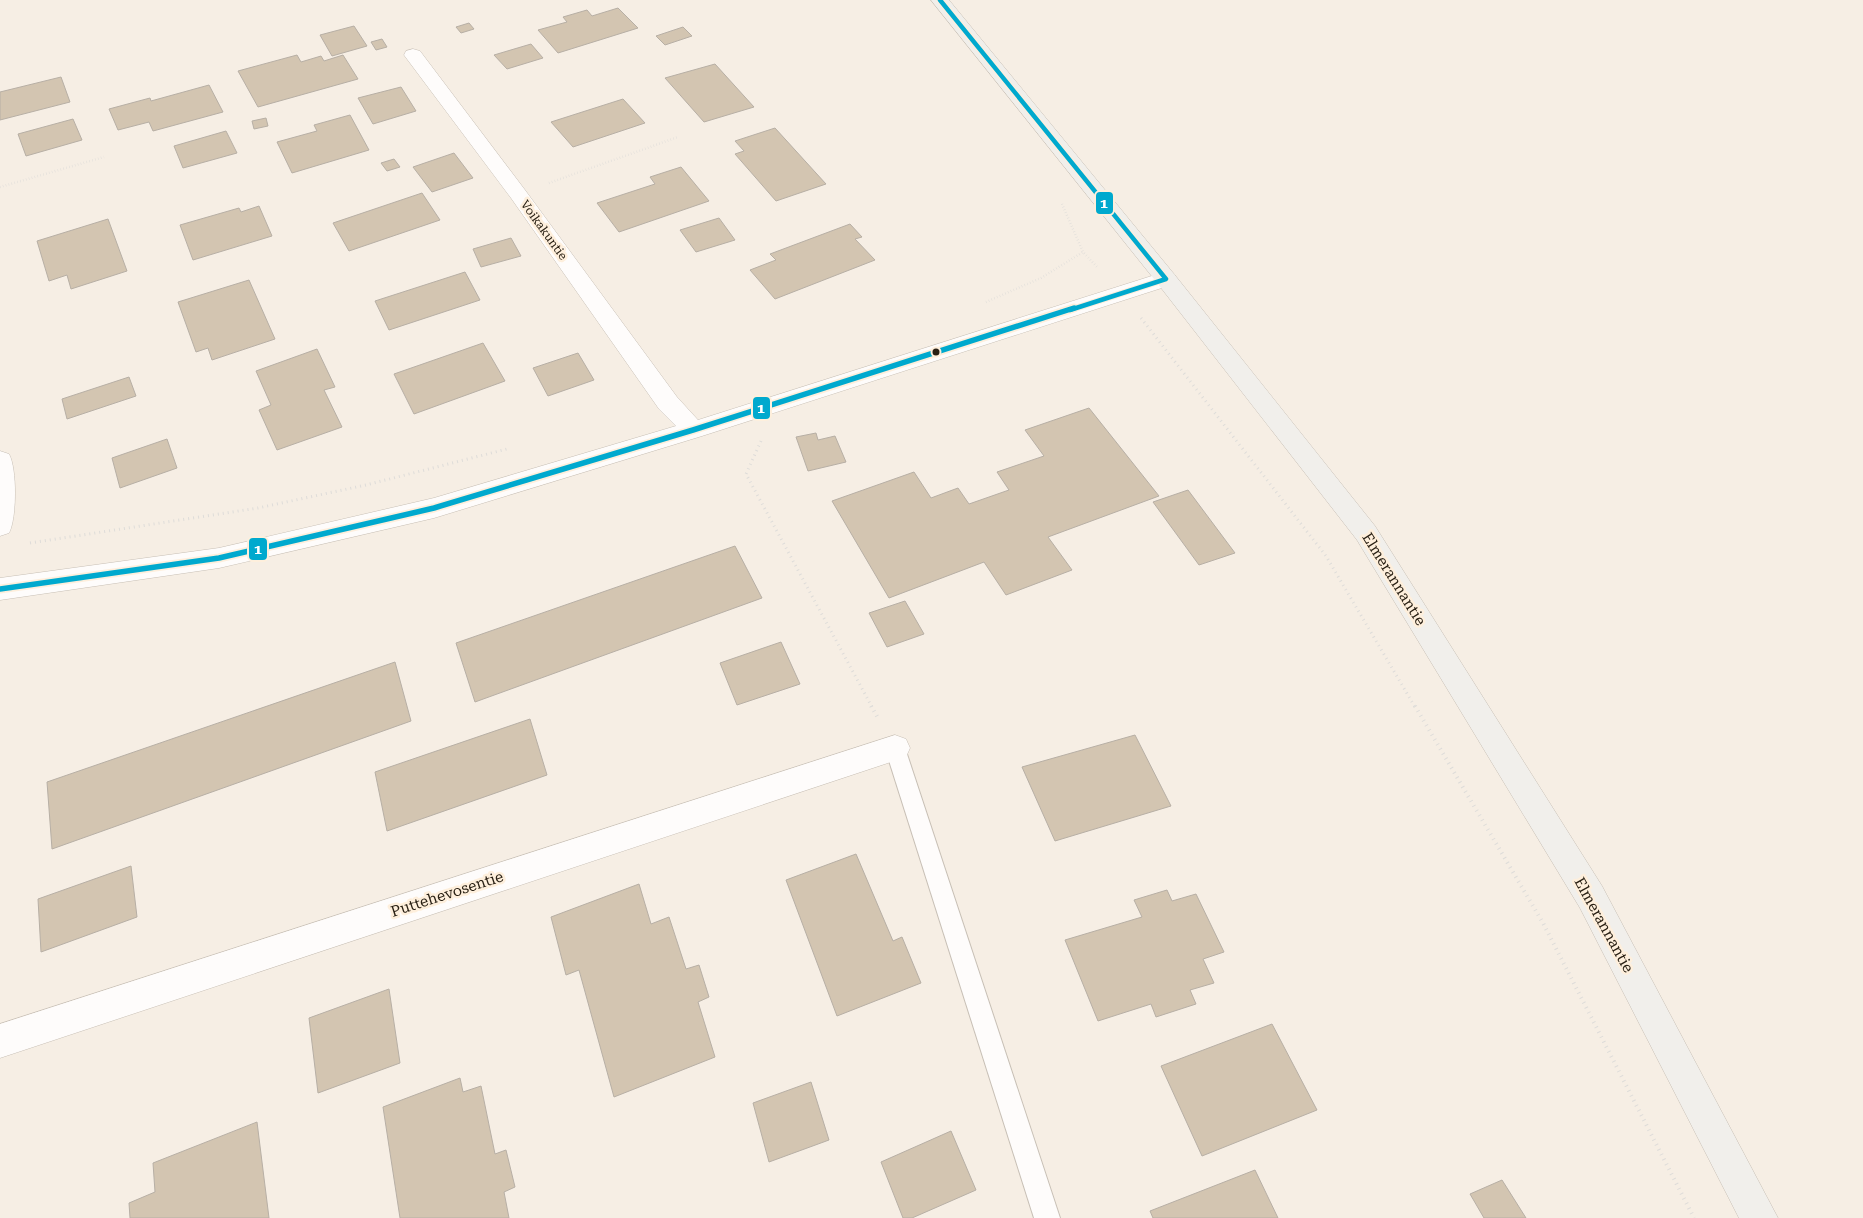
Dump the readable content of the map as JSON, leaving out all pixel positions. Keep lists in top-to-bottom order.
{
  "streets": {
    "street": ["Voikakuntie", "Elmerannantie", "Puttehevosentie"]
  },
  "lines": ["transit line 1"]
}
